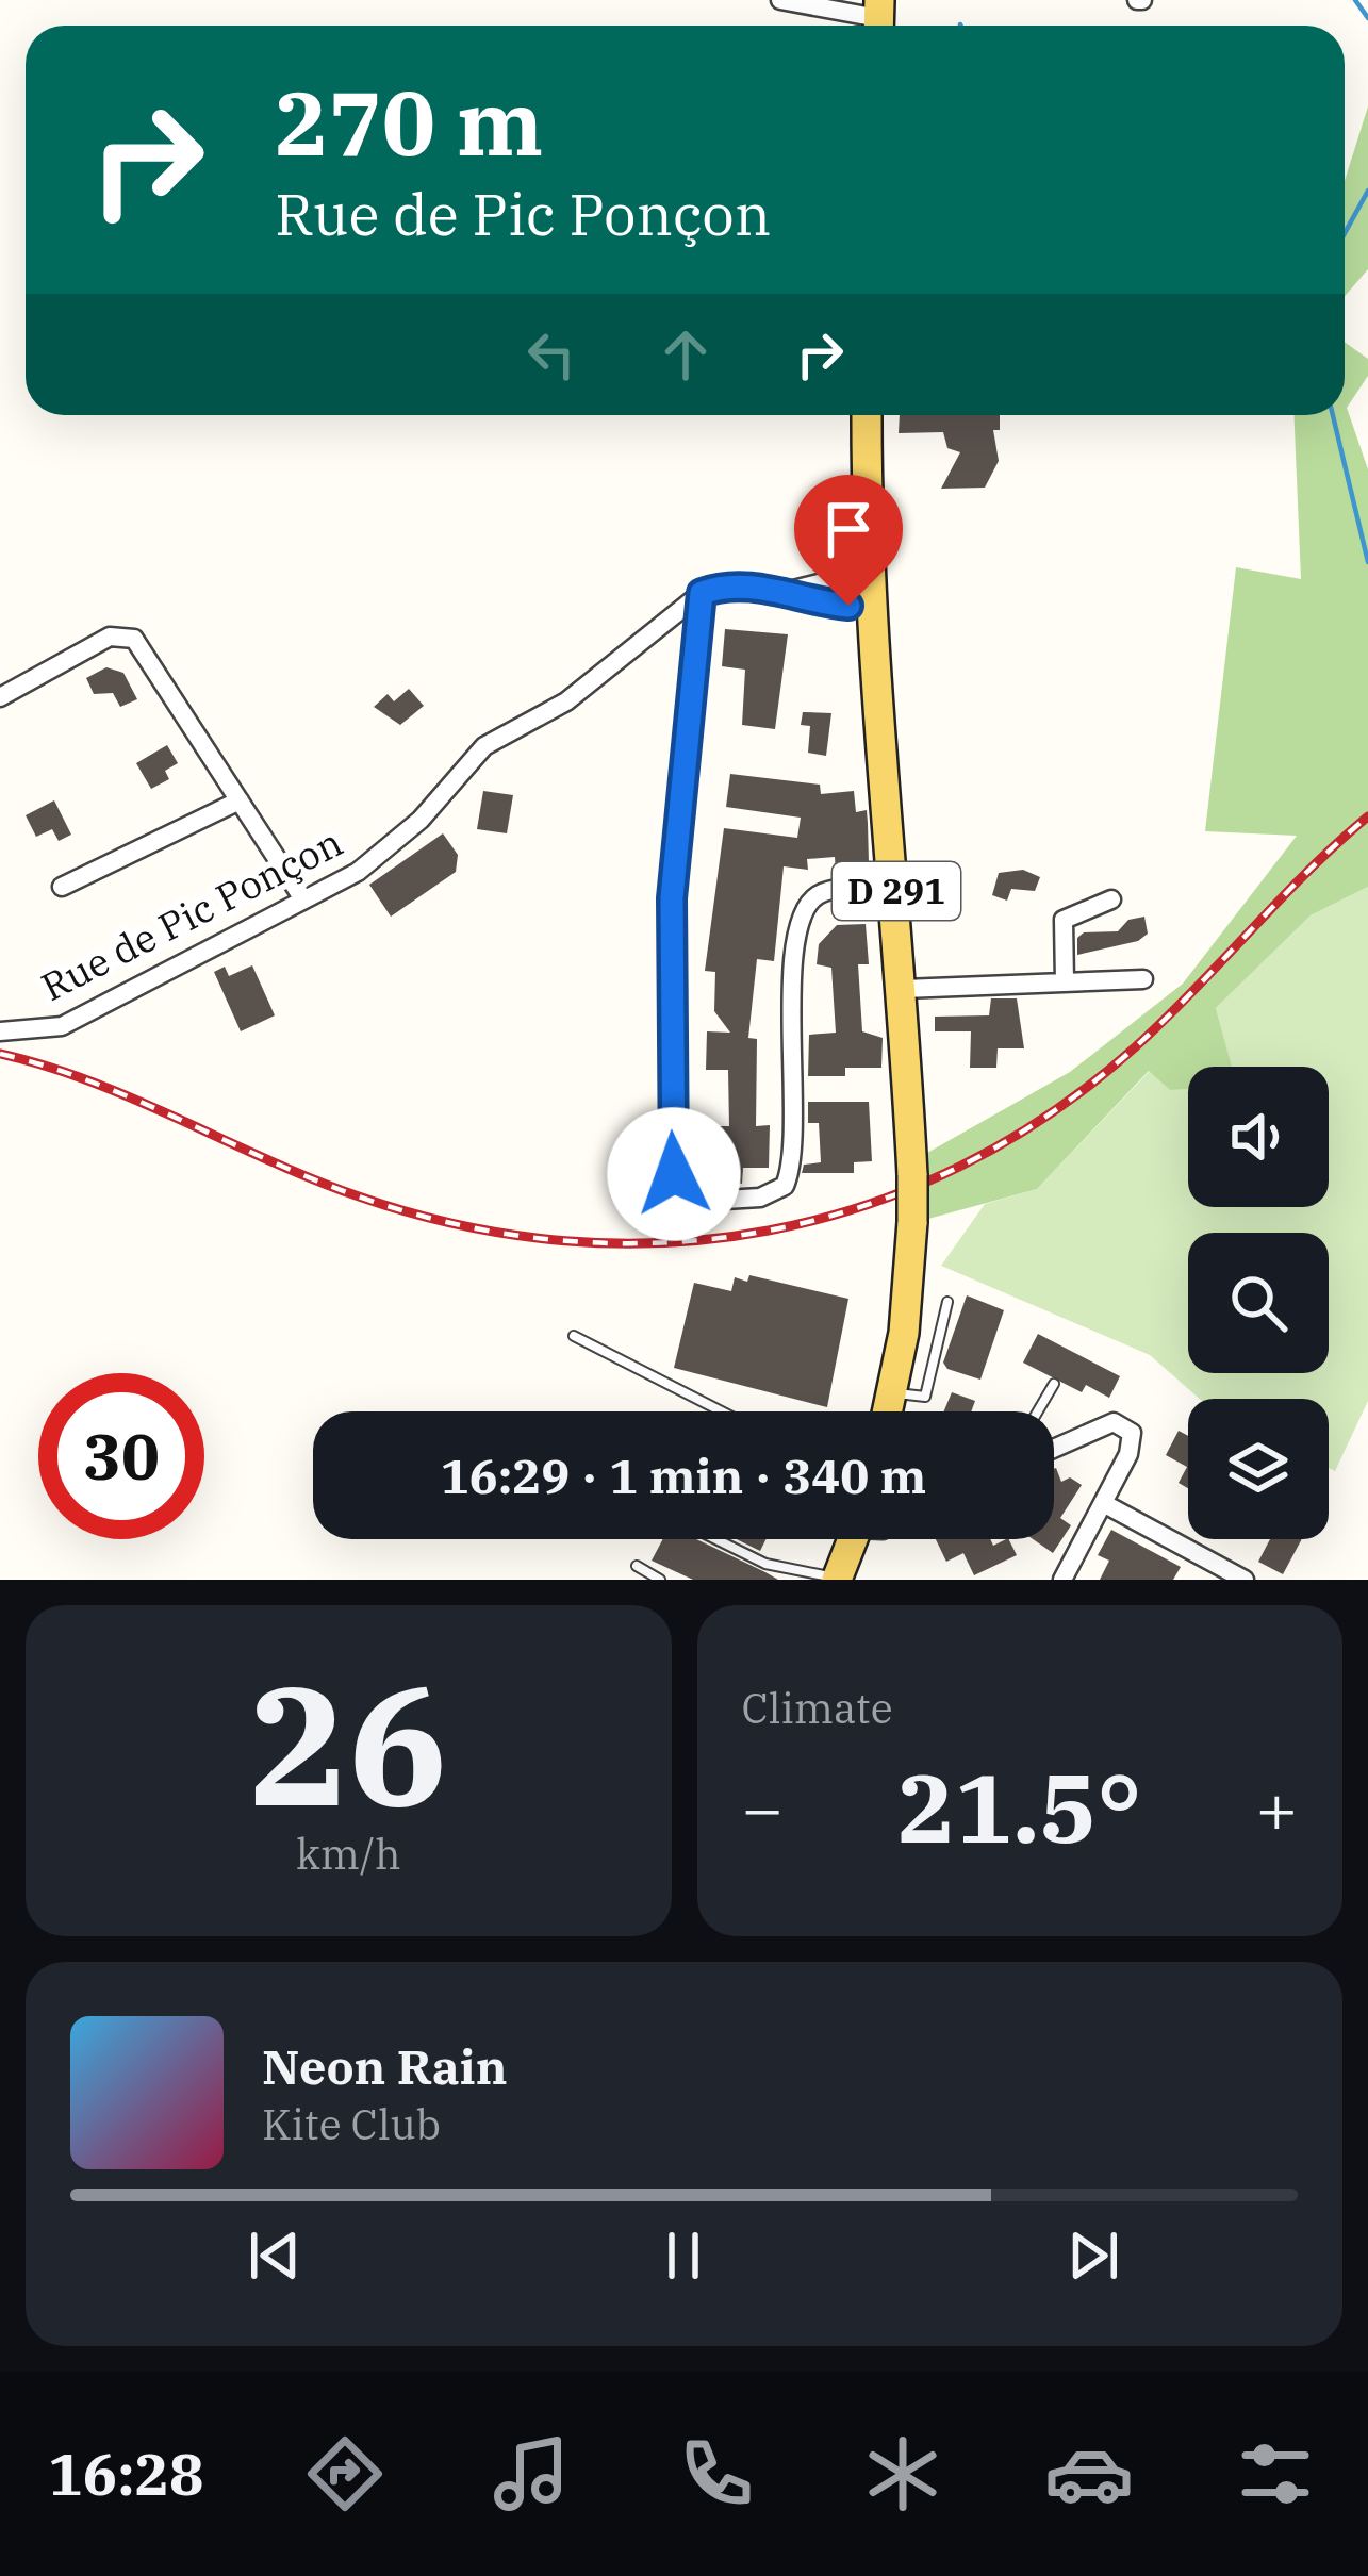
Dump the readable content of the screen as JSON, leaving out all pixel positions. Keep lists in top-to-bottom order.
{
  "streets": {
    "main road": ["D 291"],
    "street": ["Rue de Pic Ponçon"]
  },
  "page": {
    "turn": ["270 m", "Rue de Pic Ponçon"],
    "limit": "30",
    "trip": "16:29 · 1 min · 340 m",
    "tile": [
      ["26", "km/h"],
      "Climate"
    ],
    "heat": ["−", "21.5°", "+"],
    "song": ["Neon Rain", "Kite Club"],
    "tabs": "16:28"
  }
}
